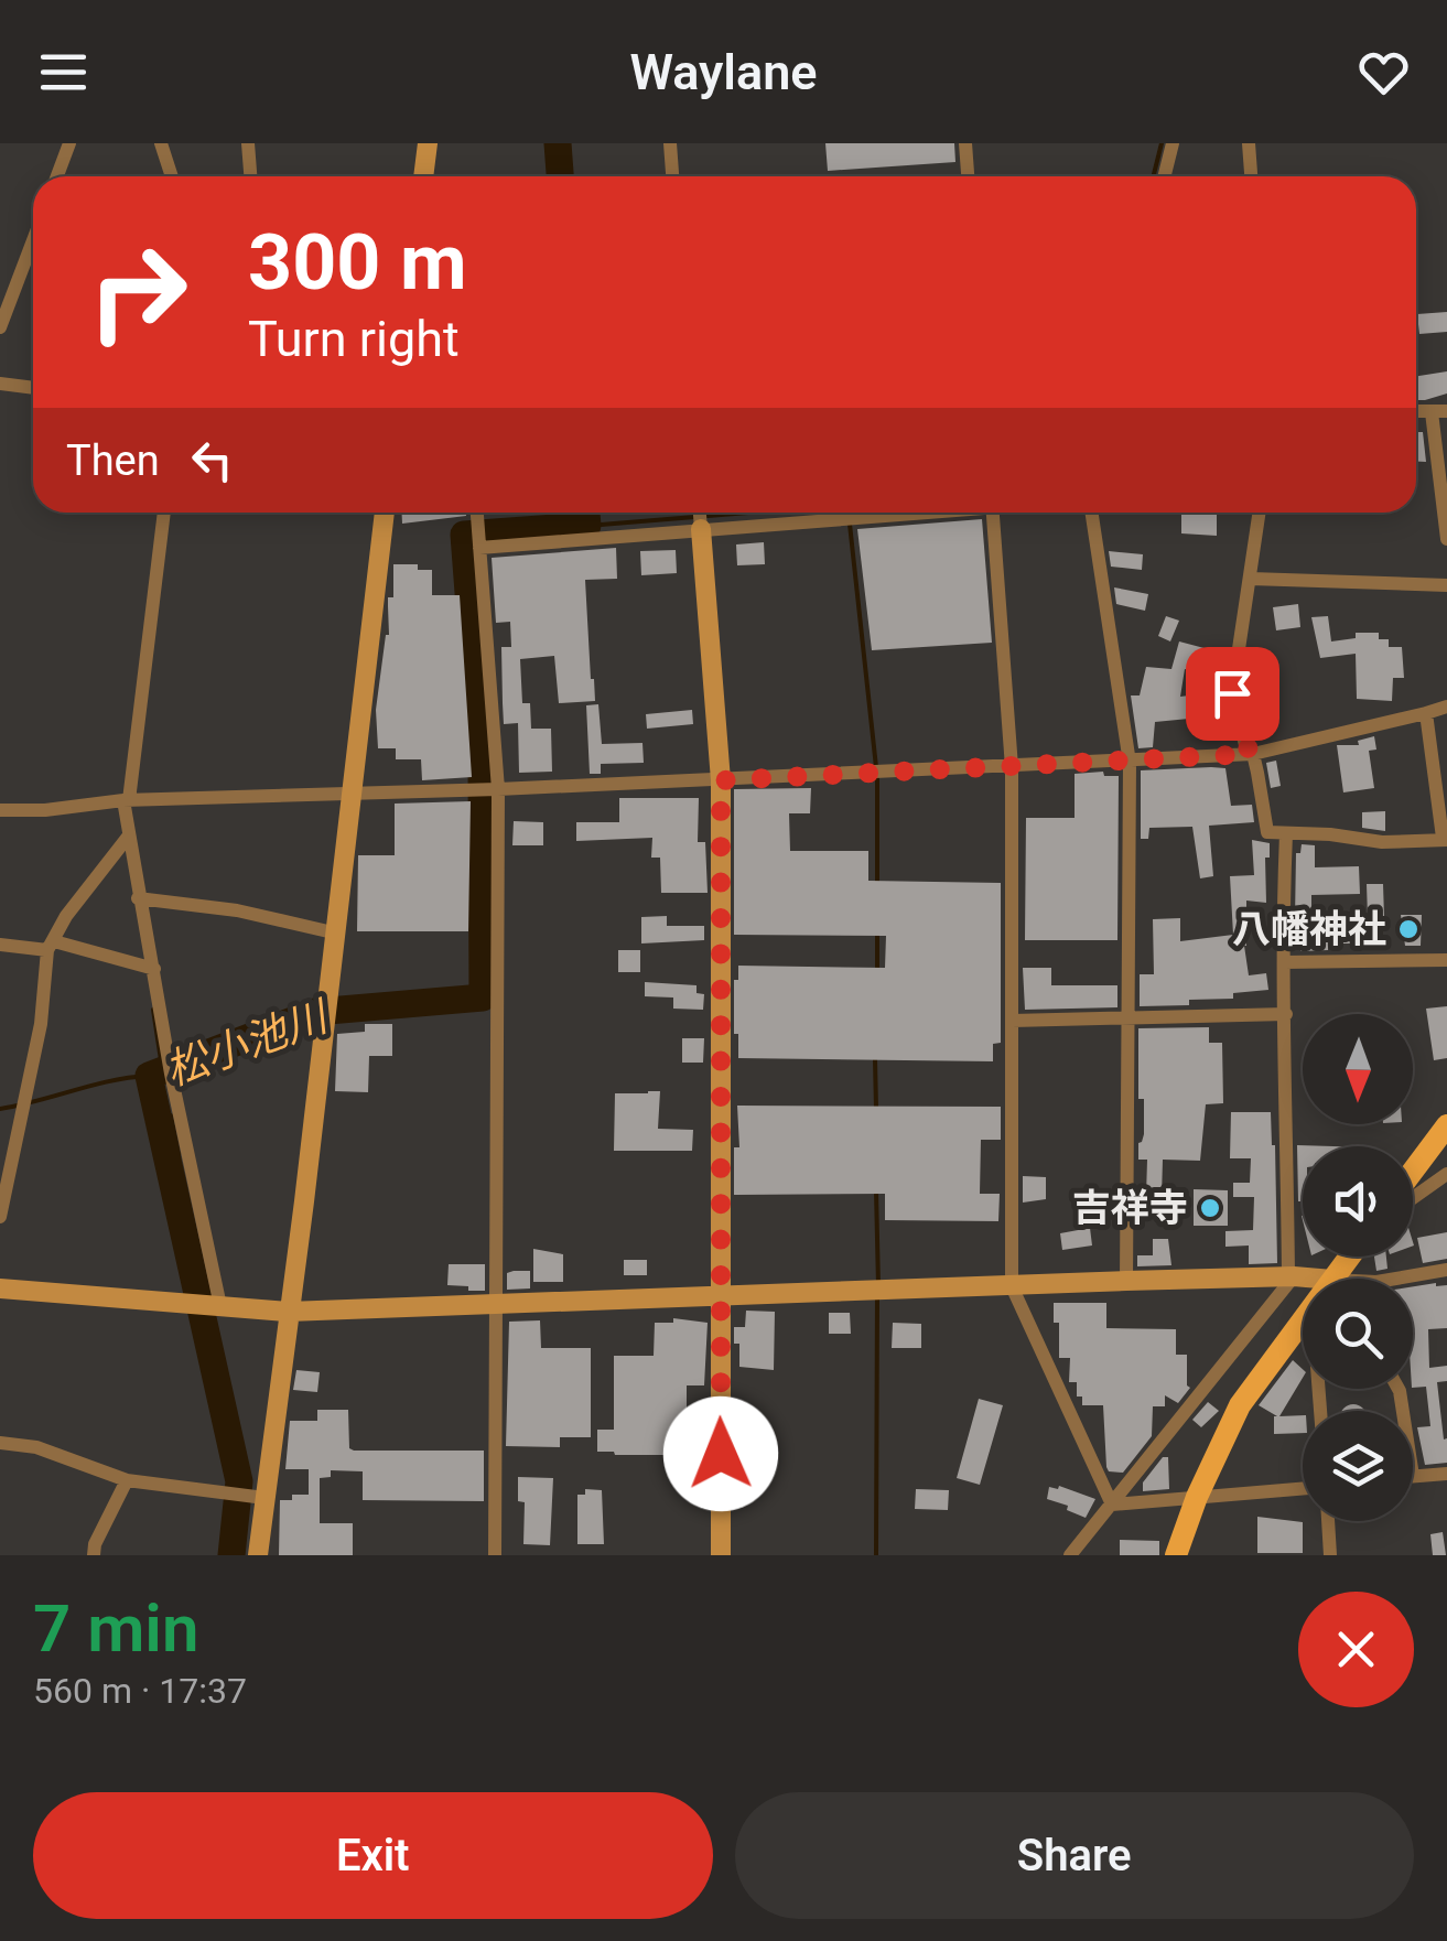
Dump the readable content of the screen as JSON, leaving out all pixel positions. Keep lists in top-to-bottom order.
{
  "water": ["松小池川"],
  "places": ["八幡神社", "吉祥寺"],
  "north": "bottom",
  "page": {
    "header": "Waylane",
    "turn": ["300 m", "Turn right"],
    "then": "Then",
    "heading": ["7 min", "560 m · 17:37"],
    "buttons": ["Exit", "Share"]
  }
}
